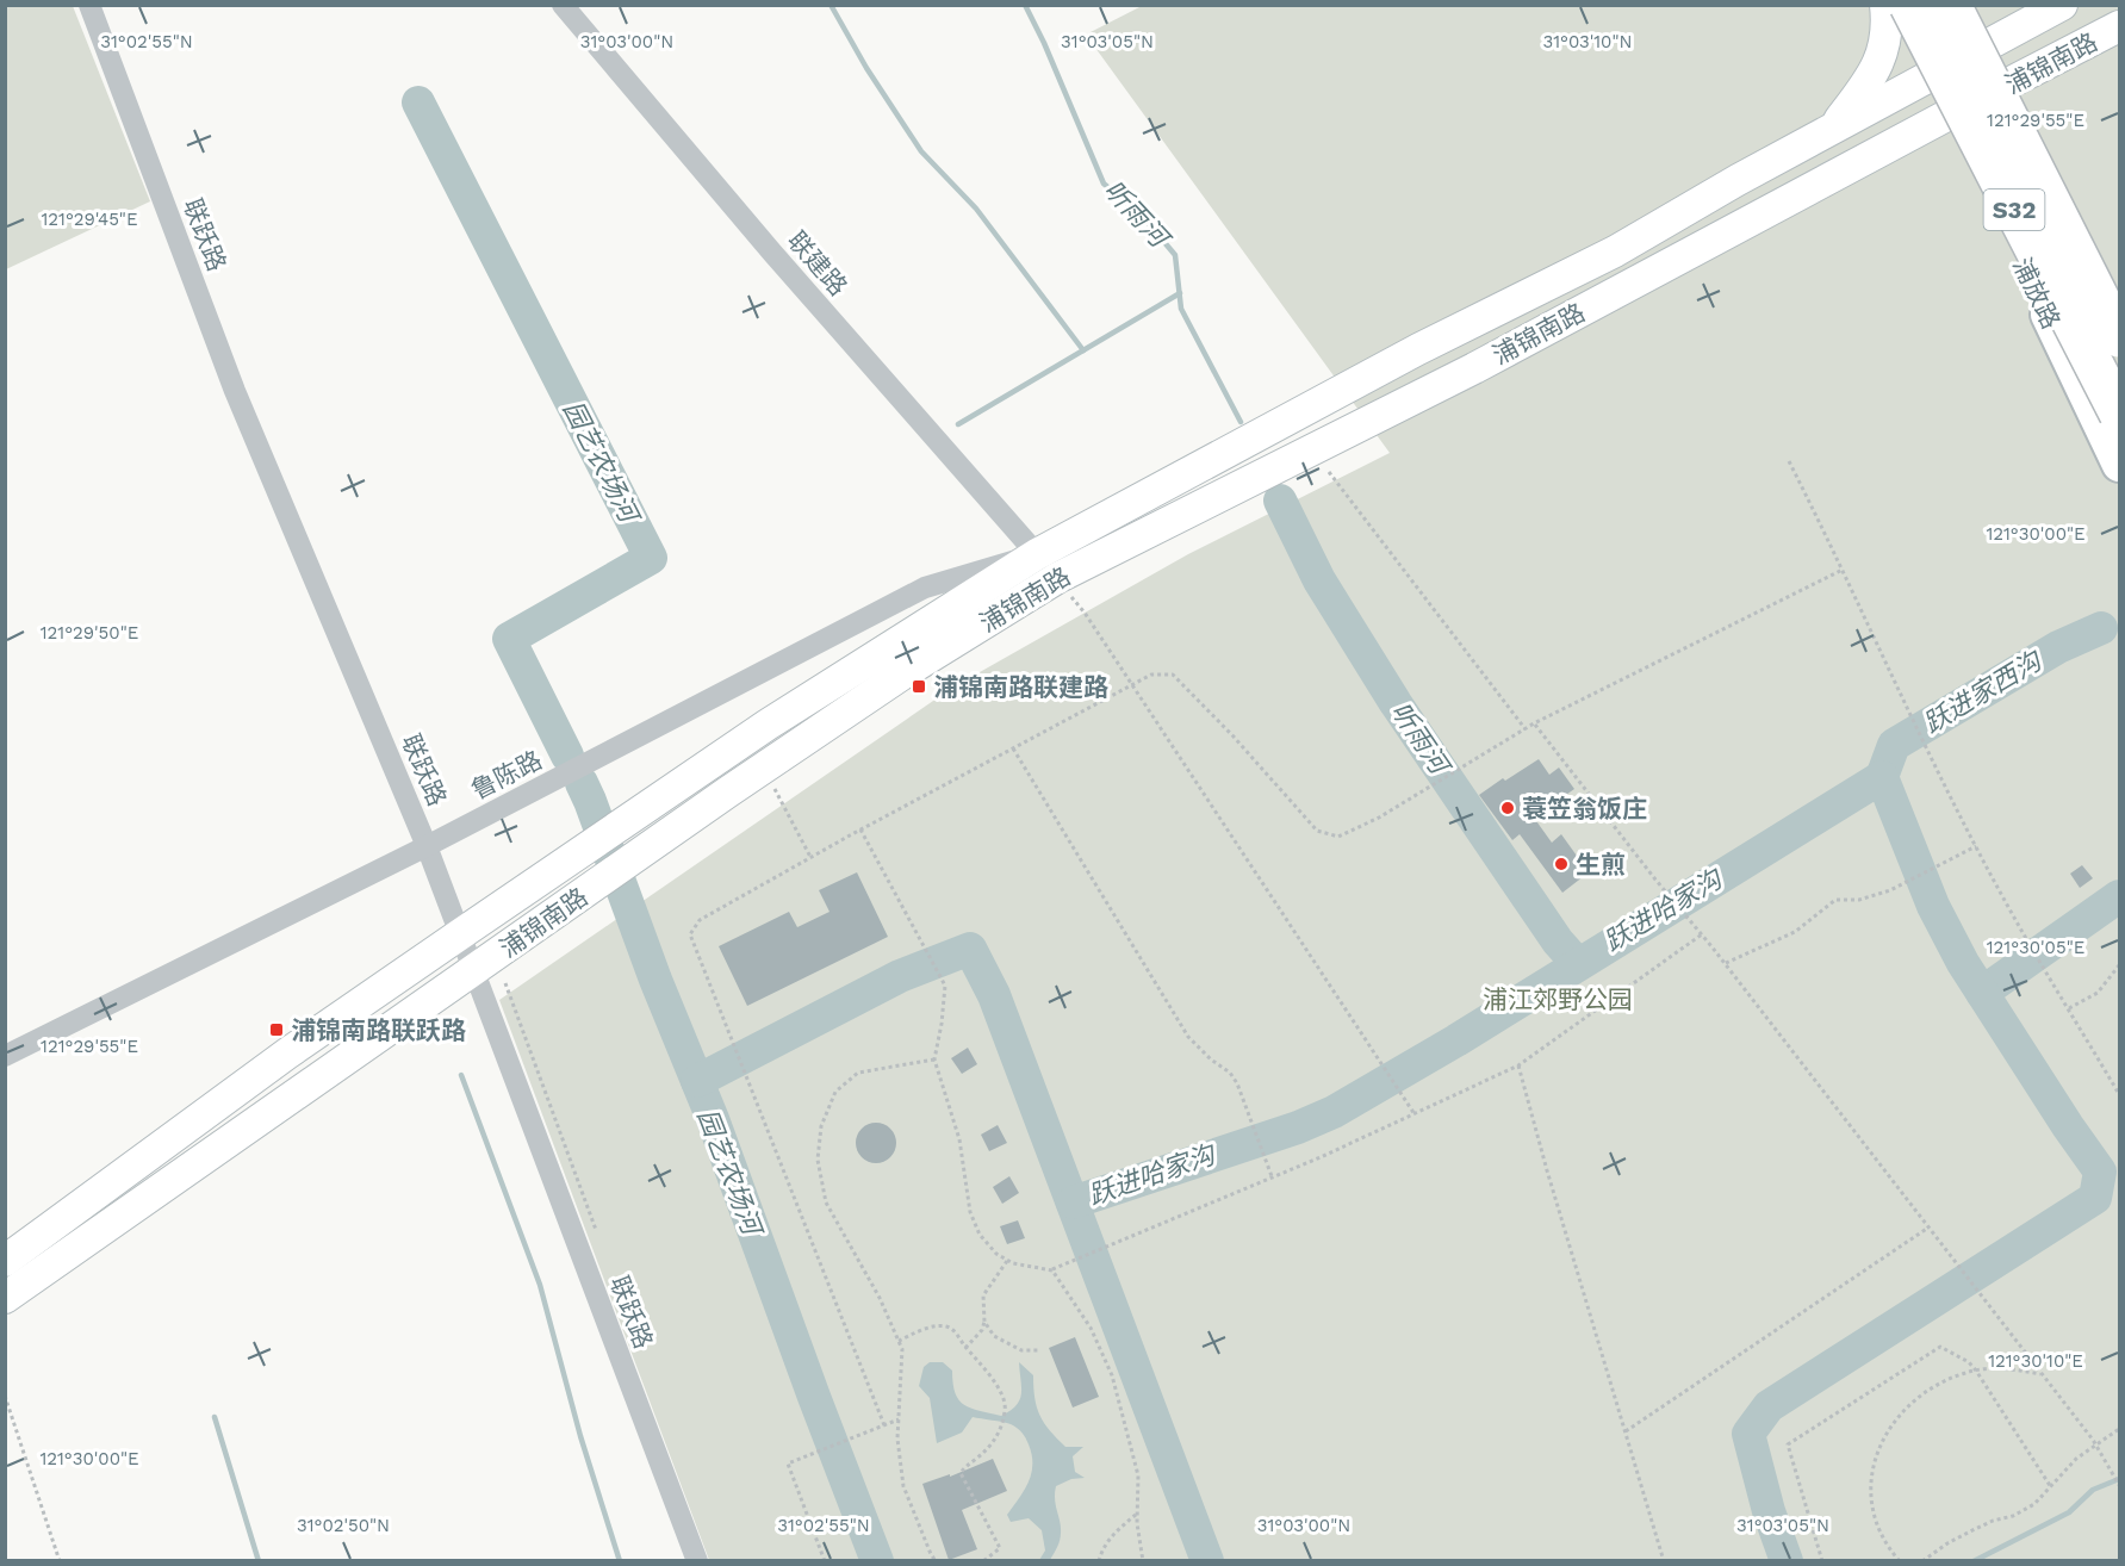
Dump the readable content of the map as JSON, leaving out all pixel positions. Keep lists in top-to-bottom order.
{
  "streets": {
    "highway": ["S32"],
    "main road": ["浦锦南路", "浦放路"],
    "street": ["联跃路", "联建路", "鲁陈路"]
  },
  "crossings": [
    ["浦锦南路", "联跃路"],
    ["浦锦南路", "联建路"],
    ["浦锦南路", "浦放路"],
    ["浦锦南路", "鲁陈路"],
    ["联跃路", "鲁陈路"],
    ["联建路", "鲁陈路"]
  ],
  "water": [
    "听雨河",
    "园艺农场河",
    "跃进家西沟",
    "跃进哈家沟"
  ],
  "parks": ["浦江郊野公园"],
  "places": {
    "transit": ["浦锦南路联建路", "浦锦南路联跃路"],
    "other": ["蓑笠翁饭庄", "生煎"]
  },
  "coordinates": [
    "31°02'55\"N",
    "31°03'00\"N",
    "31°03'05\"N",
    "31°03'10\"N",
    "121°29'55\"E",
    "121°29'45\"E",
    "121°30'00\"E",
    "121°29'50\"E",
    "121°30'05\"E",
    "121°30'10\"E",
    "31°02'50\"N"
  ]
}
